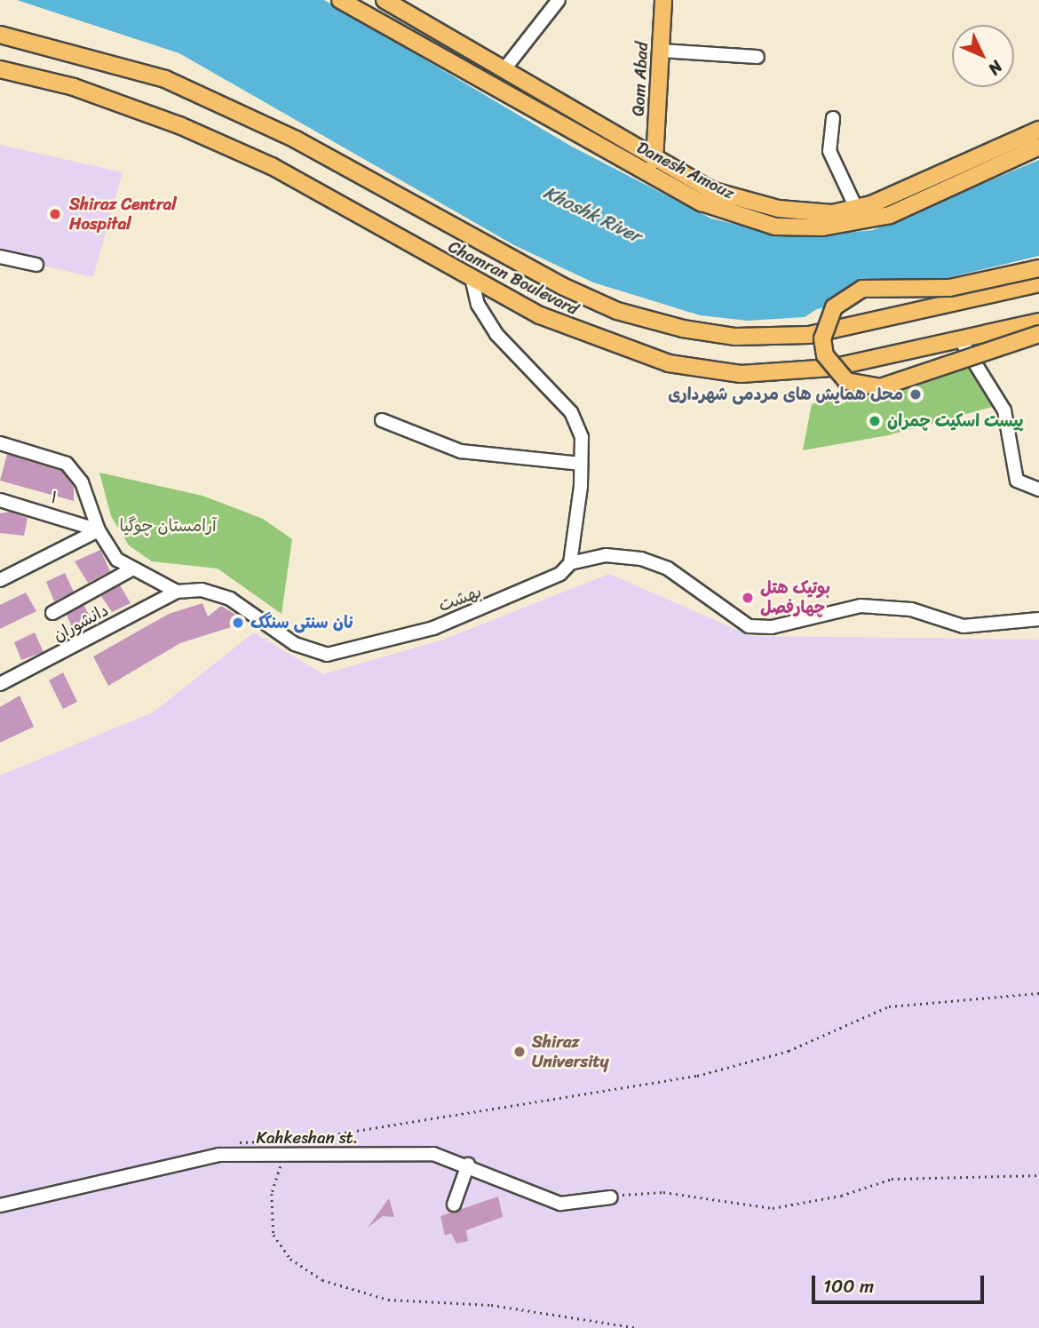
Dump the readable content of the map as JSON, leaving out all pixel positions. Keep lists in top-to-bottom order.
{
  "streets": {
    "main road": ["Qom Abad", "Danesh Amouz", "Chamran Boulevard"],
    "street": [
      "۱",
      "بهشت",
      "دانشوران",
      "Kahkeshan st."
    ]
  },
  "crossings": [
    ["Qom Abad", "Danesh Amouz"],
    ["۱", "بهشت"],
    ["بهشت", "دانشوران"]
  ],
  "water": ["Khoshk River"],
  "parks": ["آرامستان چوگیا"],
  "places": [
    "Shiraz Central Hospital",
    "محل همایش های مردمی شهرداری",
    "پیست اسکیت چمران",
    "بوتیک هتل چهارفصل",
    "نان سنتی سنگک",
    "Shiraz University"
  ],
  "scale_bar": "100 m",
  "north": "bottom right"
}
